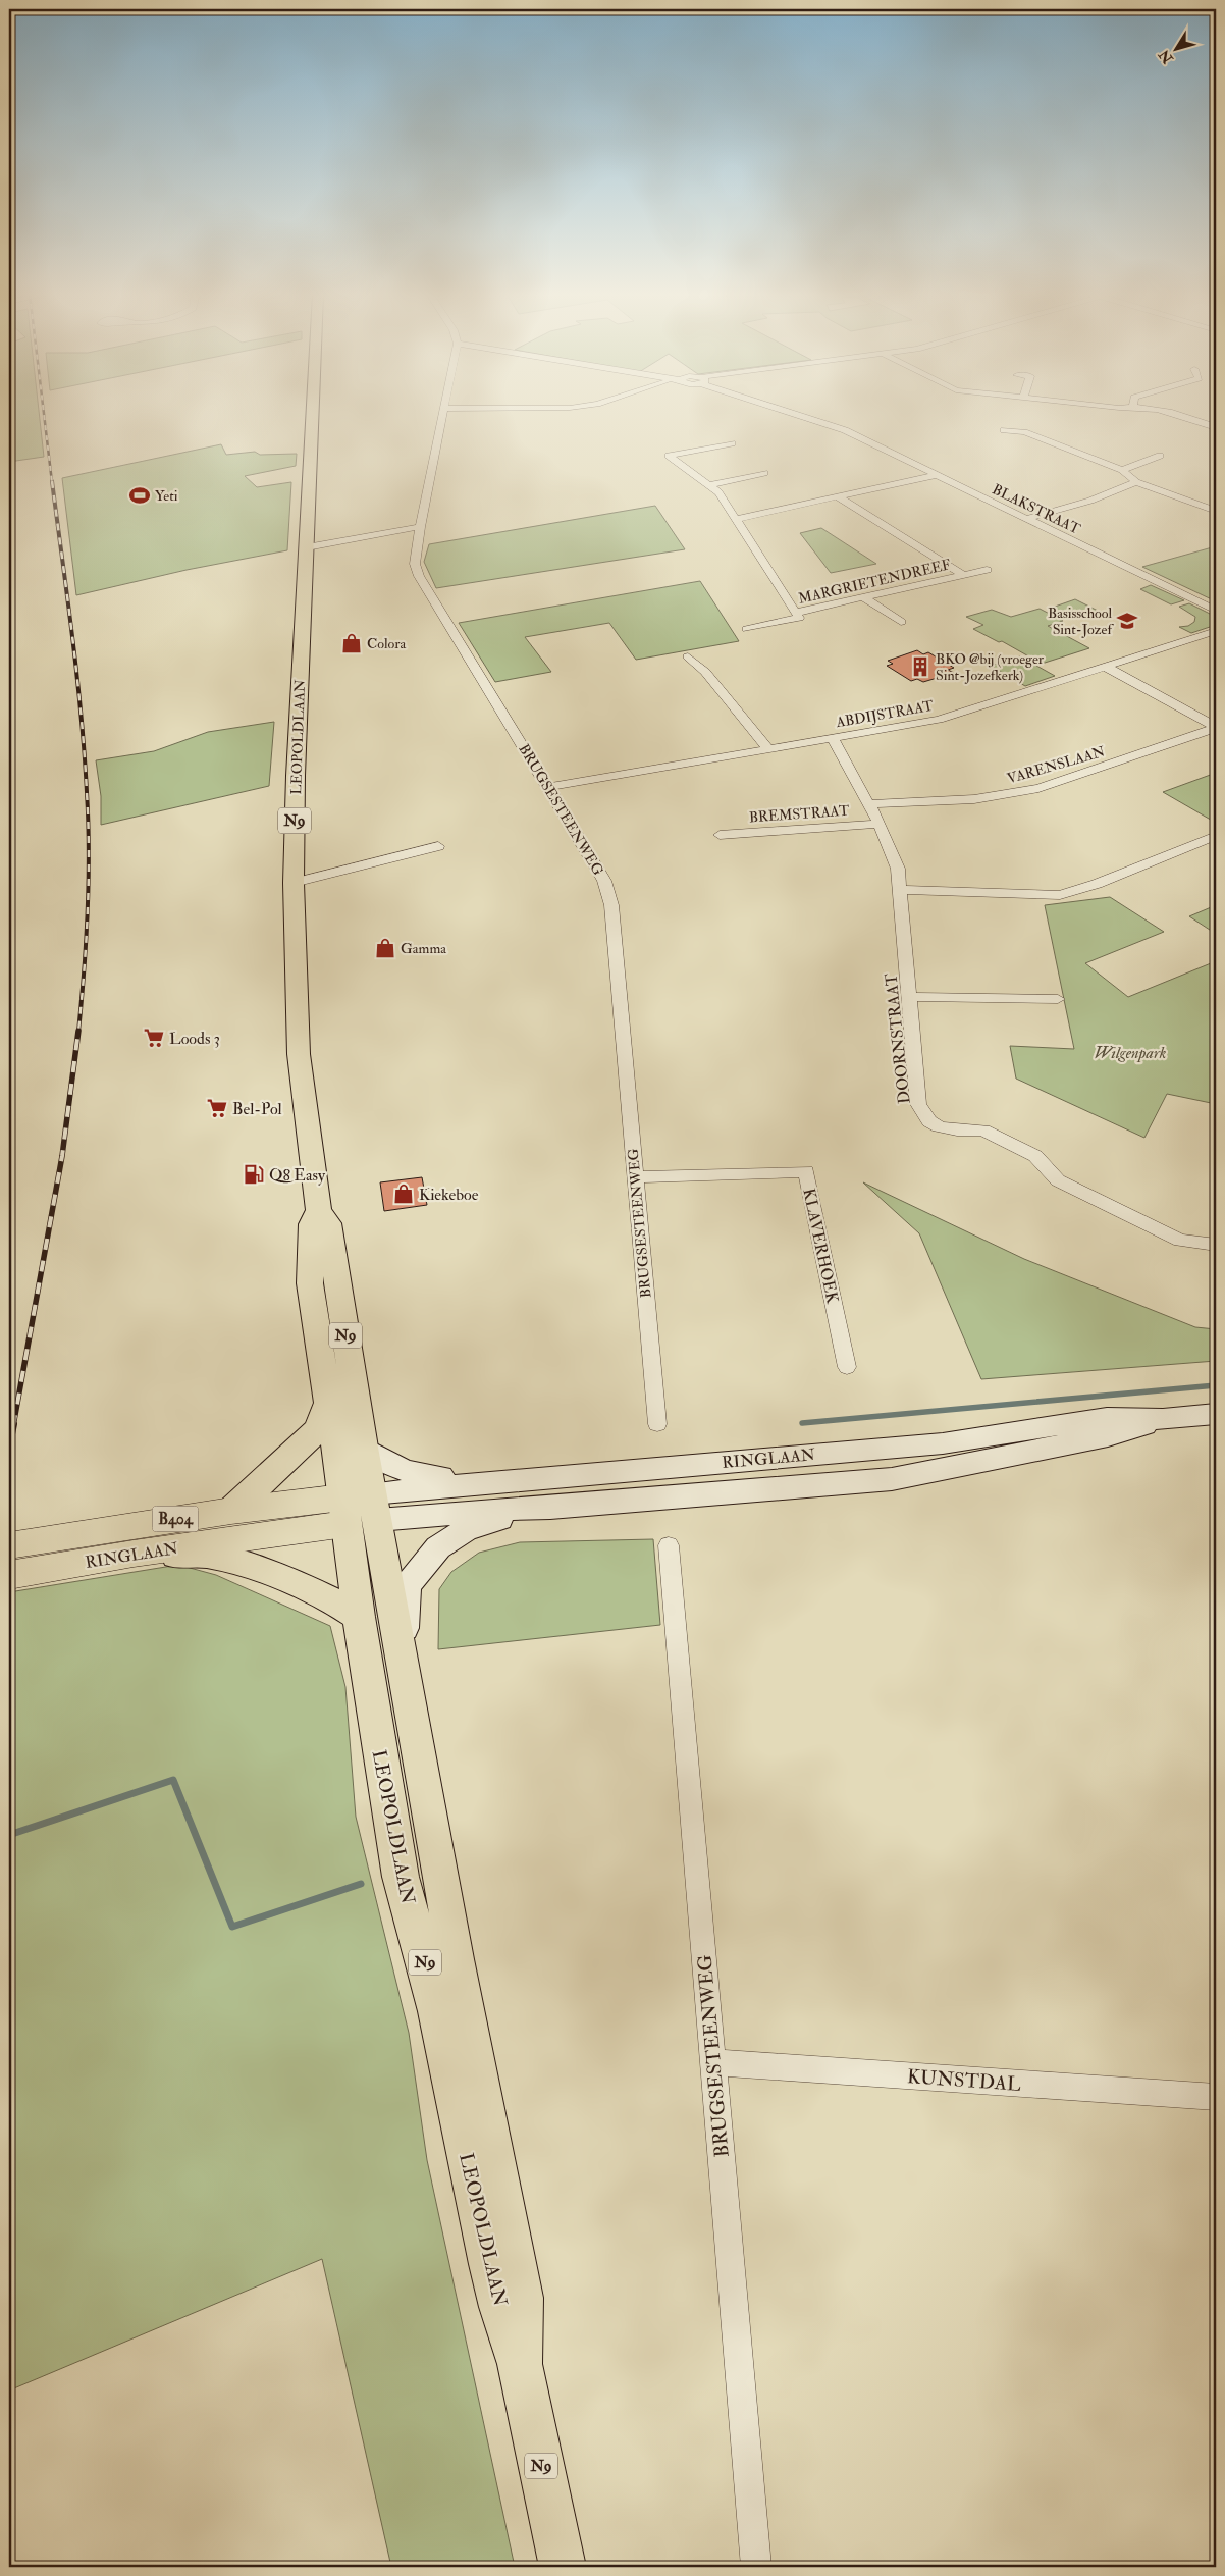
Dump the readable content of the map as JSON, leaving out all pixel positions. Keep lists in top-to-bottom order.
{
  "streets": {
    "highway": ["RINGLAAN", "B404"],
    "main road": ["LEOPOLDLAAN", "N9"],
    "street": [
      "BLAKSTRAAT",
      "MARGRIETENDREEF",
      "ABDIJSTRAAT",
      "VARENSLAAN",
      "BRUGSESTEENWEG",
      "BREMSTRAAT",
      "DOORNSTRAAT",
      "KLAVERHOEK",
      "KUNSTDAL"
    ]
  },
  "crossings": [
    ["ABDIJSTRAAT", "BRUGSESTEENWEG"],
    ["ABDIJSTRAAT", "DOORNSTRAAT"],
    ["LEOPOLDLAAN", "RINGLAAN"],
    ["VARENSLAAN", "DOORNSTRAAT"],
    ["BRUGSESTEENWEG", "KLAVERHOEK"],
    ["BRUGSESTEENWEG", "KUNSTDAL"],
    ["BREMSTRAAT", "DOORNSTRAAT"]
  ],
  "parks": ["Wilgenpark"],
  "places": {
    "sports": ["Yeti"],
    "school or university": ["Basisschool Sint-Jozef"],
    "shop": ["Colora", "Gamma", "Kiekeboe"],
    "building": ["BKO @bij (vroeger Sint-Jozefkerk)"],
    "supermarket": ["Loods 3", "Bel-Pol"],
    "fuel station": ["Q8 Easy"]
  },
  "north": "bottom left"
}
